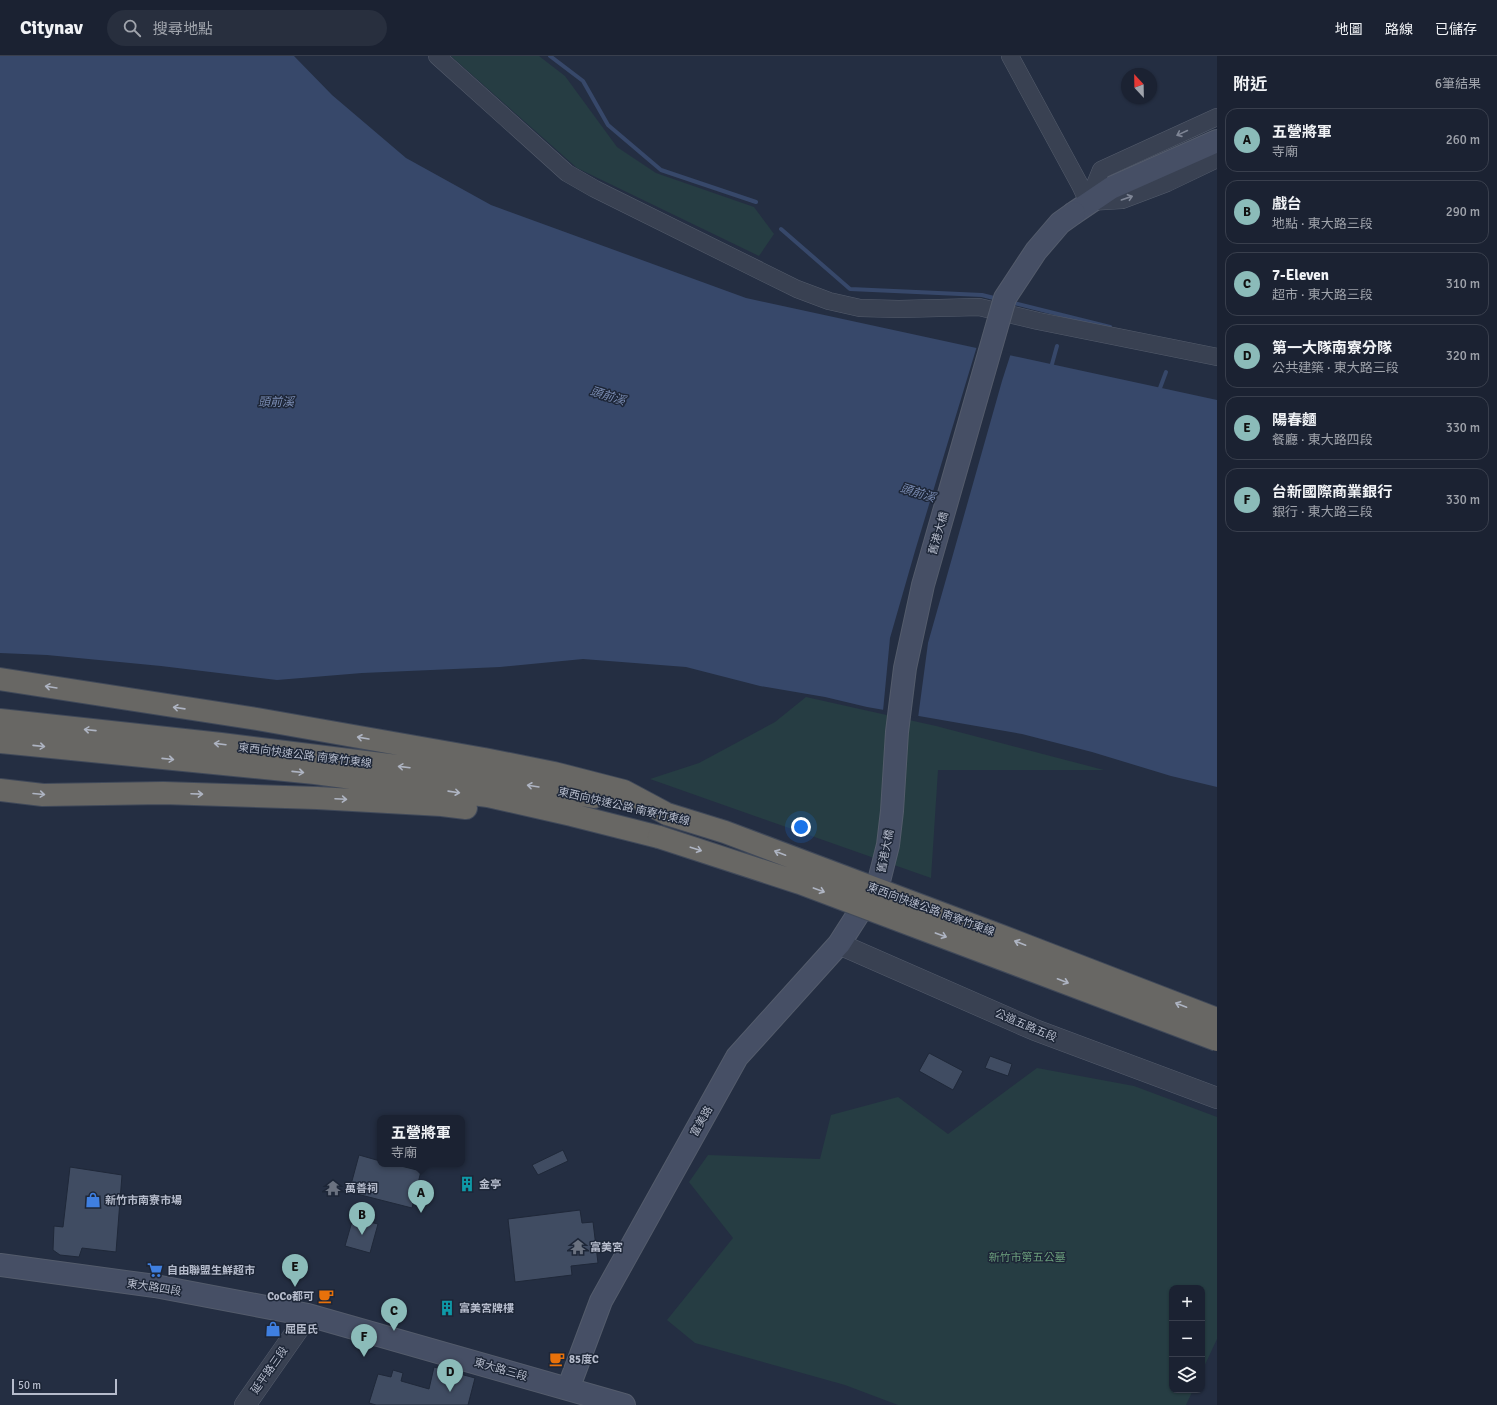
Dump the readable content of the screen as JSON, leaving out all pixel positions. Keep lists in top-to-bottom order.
{
  "streets": {
    "highway": ["東西向快速公路 南寮竹東線"],
    "main road": [
      "舊港大橋",
      "富美路",
      "東大路四段",
      "東大路三段"
    ],
    "street": ["公道五路五段", "延平路三段"]
  },
  "crossings": [
    ["舊港大橋", "富美路"],
    ["公道五路五段", "富美路"],
    ["富美路", "東大路三段"],
    ["東大路四段", "東大路三段"],
    ["東大路四段", "延平路三段"],
    ["東大路三段", "延平路三段"]
  ],
  "water": ["頭前溪"],
  "parks": ["新竹市第五公墓"],
  "places": {
    "building": ["金亭", "富美宮牌樓"],
    "temple": ["萬善祠", "富美宮"],
    "shop": ["新竹市南寮市場", "屈臣氏"],
    "supermarket": ["自由聯盟生鮮超市"],
    "cafe": ["CoCo都可", "85度C"]
  },
  "scale_bar": "50 m",
  "north": "top",
  "page": {
    "header": "Citynav",
    "search": "搜尋地點",
    "nav": ["地圖", "路線", "已儲存"],
    "heading": ["附近", "6筆結果"],
    "list": [
      {
        "mark": "A",
        "name": "五營將軍",
        "note": "寺廟",
        "value": "260 m"
      },
      {
        "mark": "B",
        "name": "戲台",
        "note": "地點 · 東大路三段",
        "value": "290 m"
      },
      {
        "mark": "C",
        "name": "7-Eleven",
        "note": "超市 · 東大路三段",
        "value": "310 m"
      },
      {
        "mark": "D",
        "name": "第一大隊南寮分隊",
        "note": "公共建築 · 東大路三段",
        "value": "320 m"
      },
      {
        "mark": "E",
        "name": "陽春麵",
        "note": "餐廳 · 東大路四段",
        "value": "330 m"
      },
      {
        "mark": "F",
        "name": "台新國際商業銀行",
        "note": "銀行 · 東大路三段",
        "value": "330 m"
      }
    ],
    "popup": ["五營將軍", "寺廟"],
    "pins": [
      "A",
      "B",
      "E",
      "C",
      "F",
      "D"
    ],
    "map_buttons": ["+", "−"],
    "scale": "50 m"
  }
}
